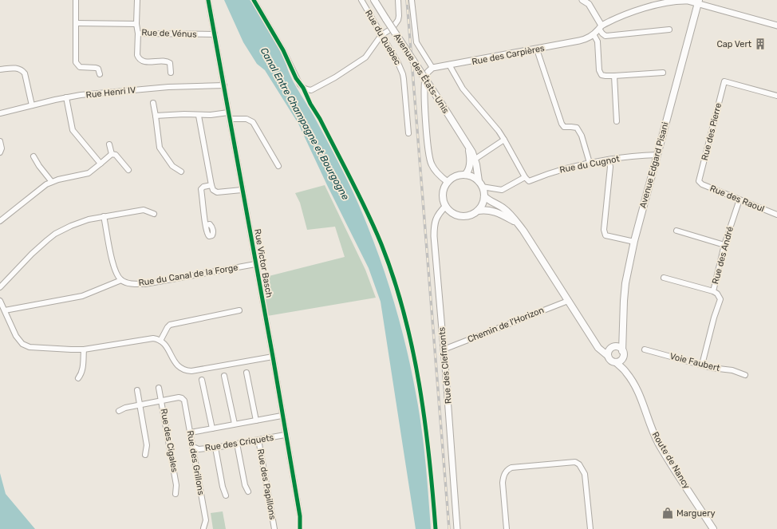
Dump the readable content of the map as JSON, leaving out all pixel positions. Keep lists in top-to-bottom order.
{
  "streets": {
    "main road": ["Avenue des États-Unis", "Avenue Edgard Pisani", "Route de Nancy"],
    "street": [
      "Rue de Vénus",
      "Rue du Quebec",
      "Rue des Carpières",
      "Rue Henri IV",
      "Rue des Pierre",
      "Rue du Cugnot",
      "Rue des Raoul",
      "Rue des André",
      "Rue Victor Basch",
      "Rue du Canal de la Forge",
      "Chemin de l'Horizon",
      "Voie Faubert",
      "Rue des Clefmonts",
      "Rue des Cigales",
      "Rue des Criquets",
      "Rue des Grillons",
      "Rue des Papillons"
    ]
  },
  "crossings": [
    ["Rue de Vénus", "Rue Victor Basch"],
    ["Rue des Carpières", "Avenue Edgard Pisani"],
    ["Avenue des États-Unis", "Rue du Cugnot"],
    ["Avenue des États-Unis", "Rue des Clefmonts"],
    ["Rue Henri IV", "Rue Victor Basch"],
    ["Rue des Pierre", "Rue des Raoul"],
    ["Rue du Cugnot", "Avenue Edgard Pisani"],
    ["Rue du Cugnot", "Rue des Clefmonts"],
    ["Avenue Edgard Pisani", "Route de Nancy"],
    ["Rue des Raoul", "Rue des André"],
    ["Rue des André", "Voie Faubert"],
    ["Rue Victor Basch", "Rue du Canal de la Forge"],
    ["Rue Victor Basch", "Rue des Criquets"],
    ["Chemin de l'Horizon", "Rue des Clefmonts"],
    ["Rue des Cigales", "Rue des Grillons"],
    ["Rue des Criquets", "Rue des Grillons"],
    ["Rue des Criquets", "Rue des Papillons"]
  ],
  "water": ["Canal Entre Champagne et Bourgogne"],
  "places": {
    "building": ["Cap Vert"],
    "shop": ["Marguery"]
  }
}
